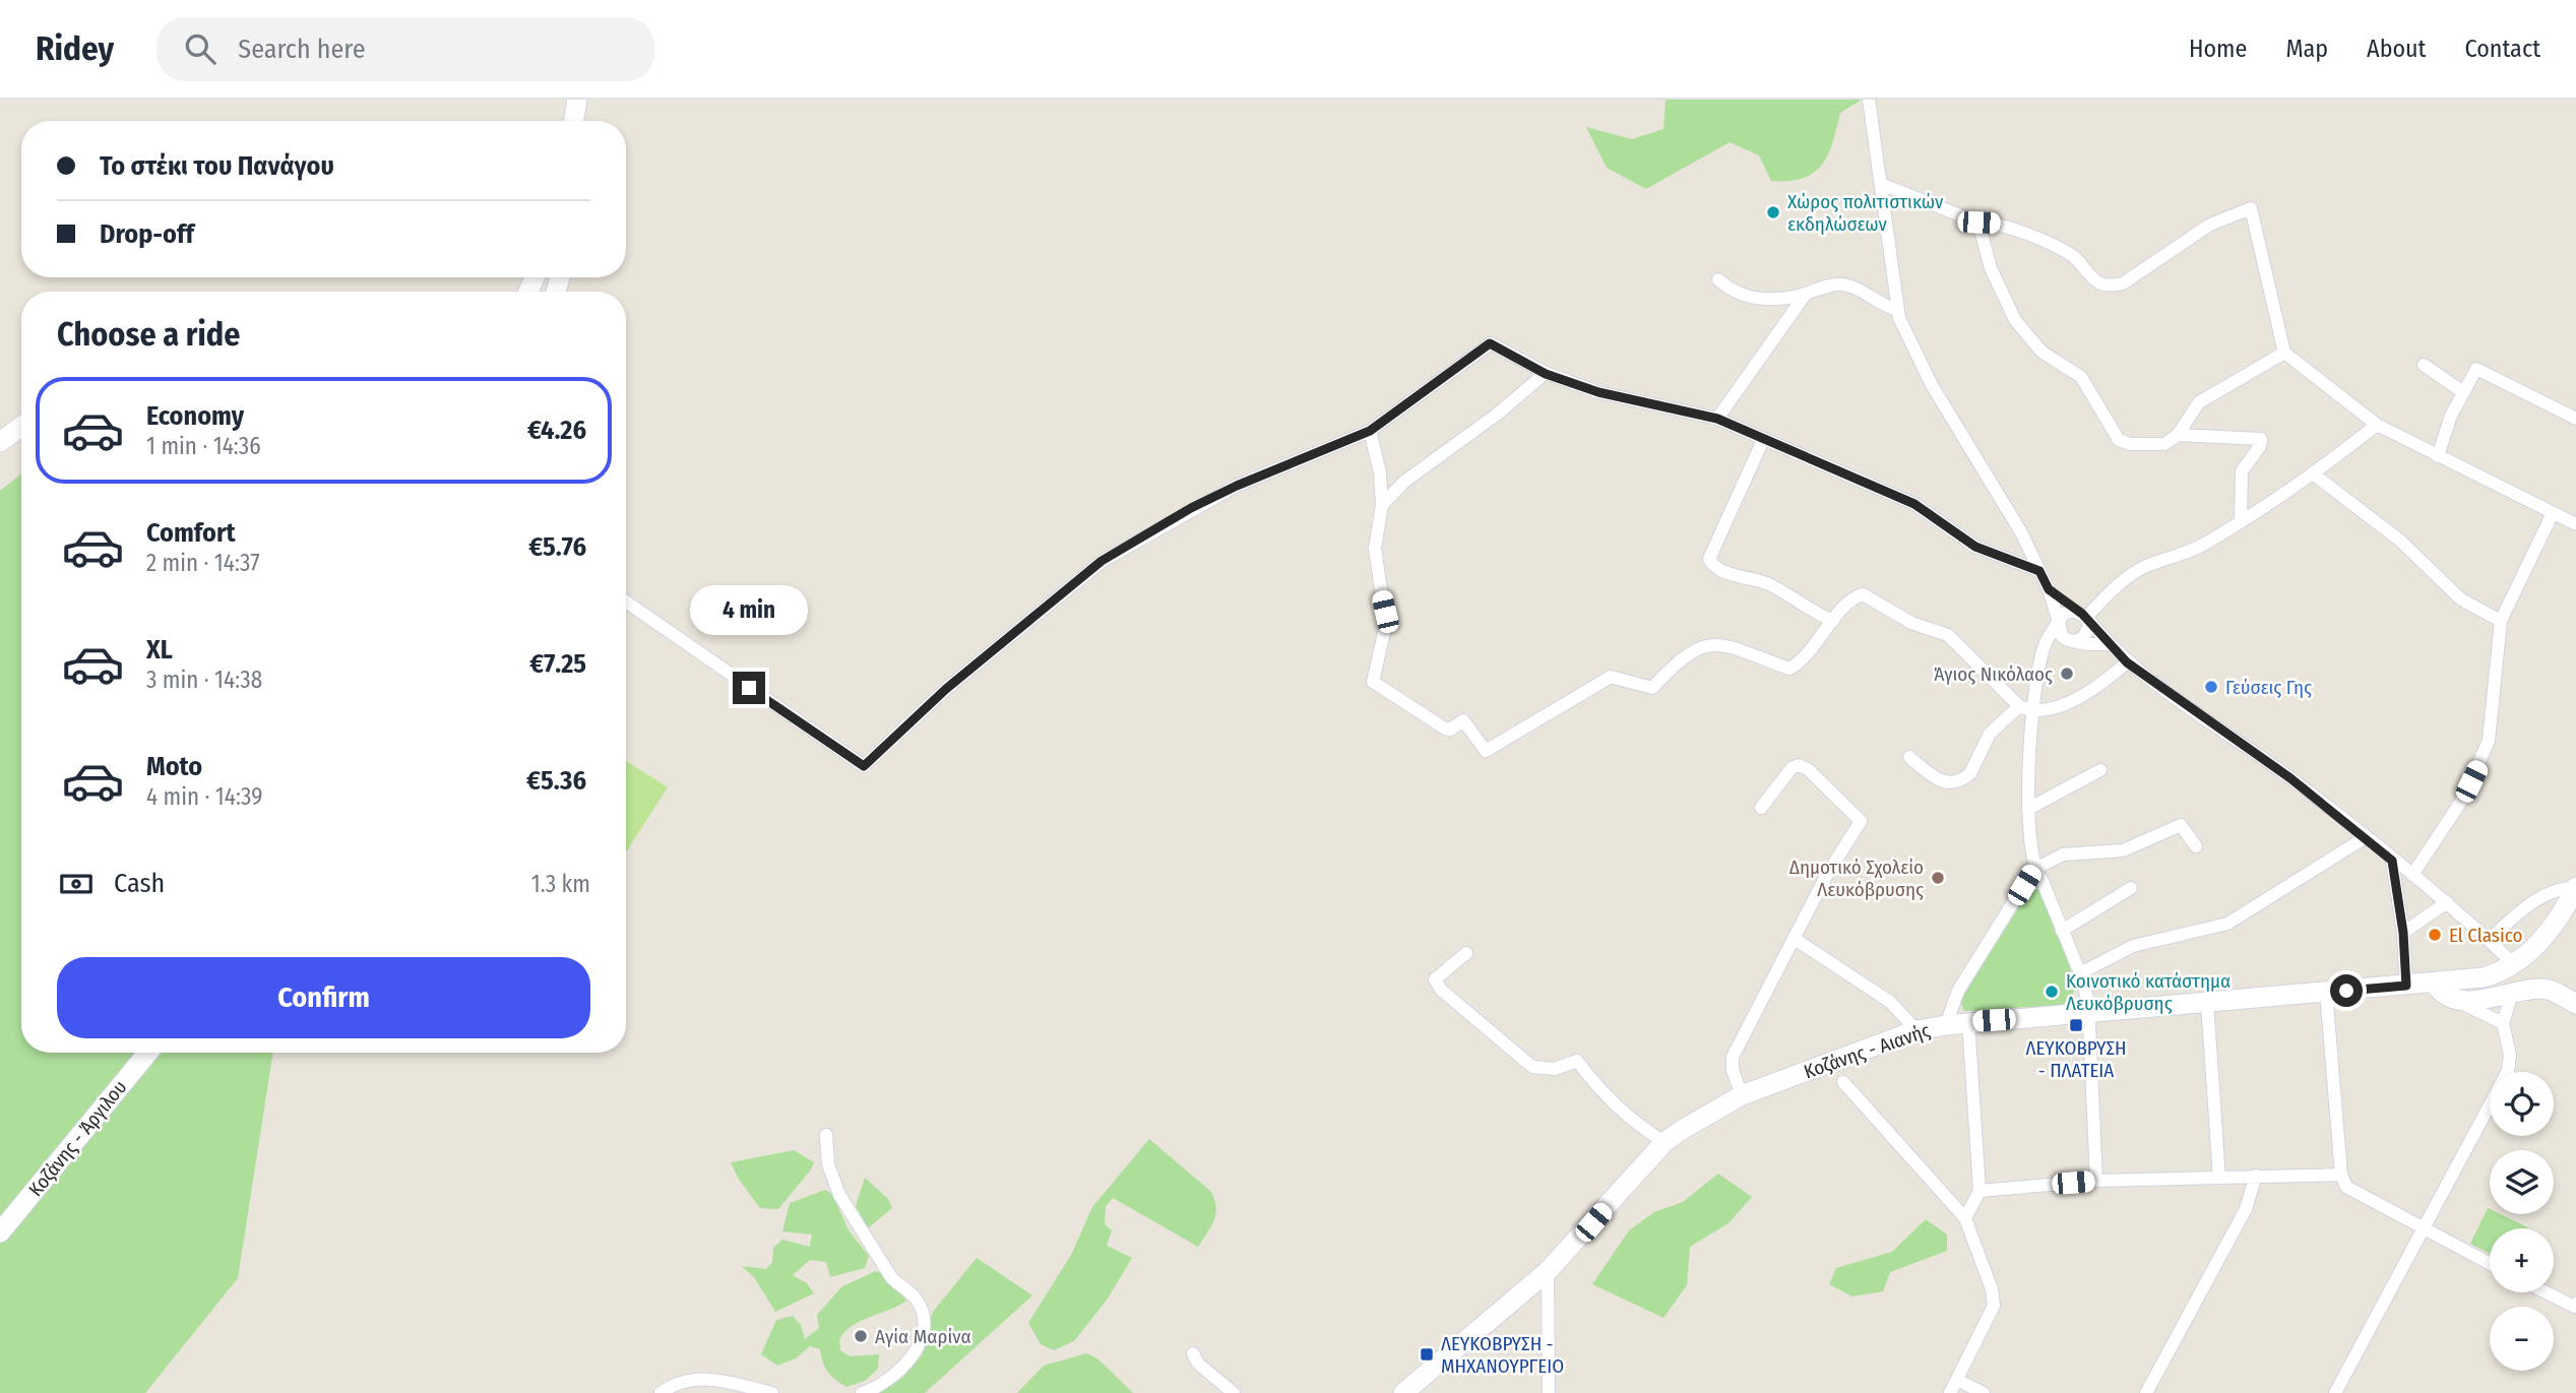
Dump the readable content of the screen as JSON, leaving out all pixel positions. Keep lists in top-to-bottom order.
{
  "streets": {
    "main road": ["Κοζάνης - Αιανής", "Κοζάνης - Άργιλου"]
  },
  "places": {
    "other": [
      "Χώρος πολιτιστικών εκδηλώσεων",
      "Άγιος Νικόλαος",
      "Γεύσεις Γης",
      "Δημοτικό Σχολείο Λευκόβρυσης",
      "El Clasico",
      "Κοινοτικό κατάστημα Λευκόβρυσης",
      "Αγία Μαρίνα"
    ],
    "transit": ["ΛΕΥΚΟΒΡΥΣΗ - ΠΛΑΤΕΙΑ", "ΛΕΥΚΟΒΡΥΣΗ - ΜΗΧΑΝΟΥΡΓΕΙΟ"]
  },
  "page": {
    "header": "Ridey",
    "search": "Search here",
    "nav": [
      "Home",
      "Map",
      "About",
      "Contact"
    ],
    "banner": ["Το στέκι του Πανάγου", "Drop-off"],
    "heading": "Choose a ride",
    "list": [
      {
        "name": "Economy",
        "note": "1 min · 14:36",
        "value": "€4.26"
      },
      {
        "name": "Comfort",
        "note": "2 min · 14:37",
        "value": "€5.76"
      },
      {
        "name": "XL",
        "note": "3 min · 14:38",
        "value": "€7.25"
      },
      {
        "name": "Moto",
        "note": "4 min · 14:39",
        "value": "€5.36"
      }
    ],
    "bubble": "4 min",
    "pay": ["Cash", "1.3 km"],
    "buttons": "Confirm",
    "map_buttons": ["+", "−"]
  }
}
